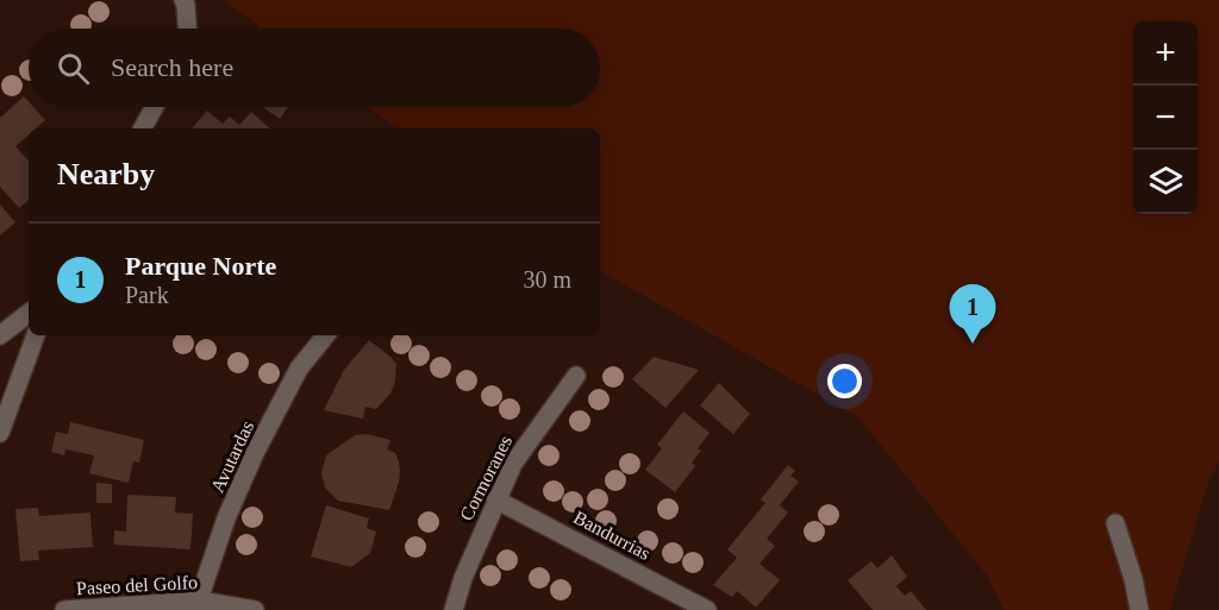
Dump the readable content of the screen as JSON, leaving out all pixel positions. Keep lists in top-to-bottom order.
{
  "streets": {
    "street": [
      "Avutardas",
      "Cormoranes",
      "Bandurrias",
      "Paseo del Golfo"
    ]
  },
  "crossings": [
    ["Avutardas", "Paseo del Golfo"],
    ["Cormoranes", "Bandurrias"]
  ],
  "page": {
    "map_buttons": ["+", "−"],
    "search": "Search here",
    "heading": "Nearby",
    "list": [
      {
        "mark": "1",
        "name": "Parque Norte",
        "note": "Park",
        "value": "30 m"
      }
    ],
    "pins": "1"
  }
}
